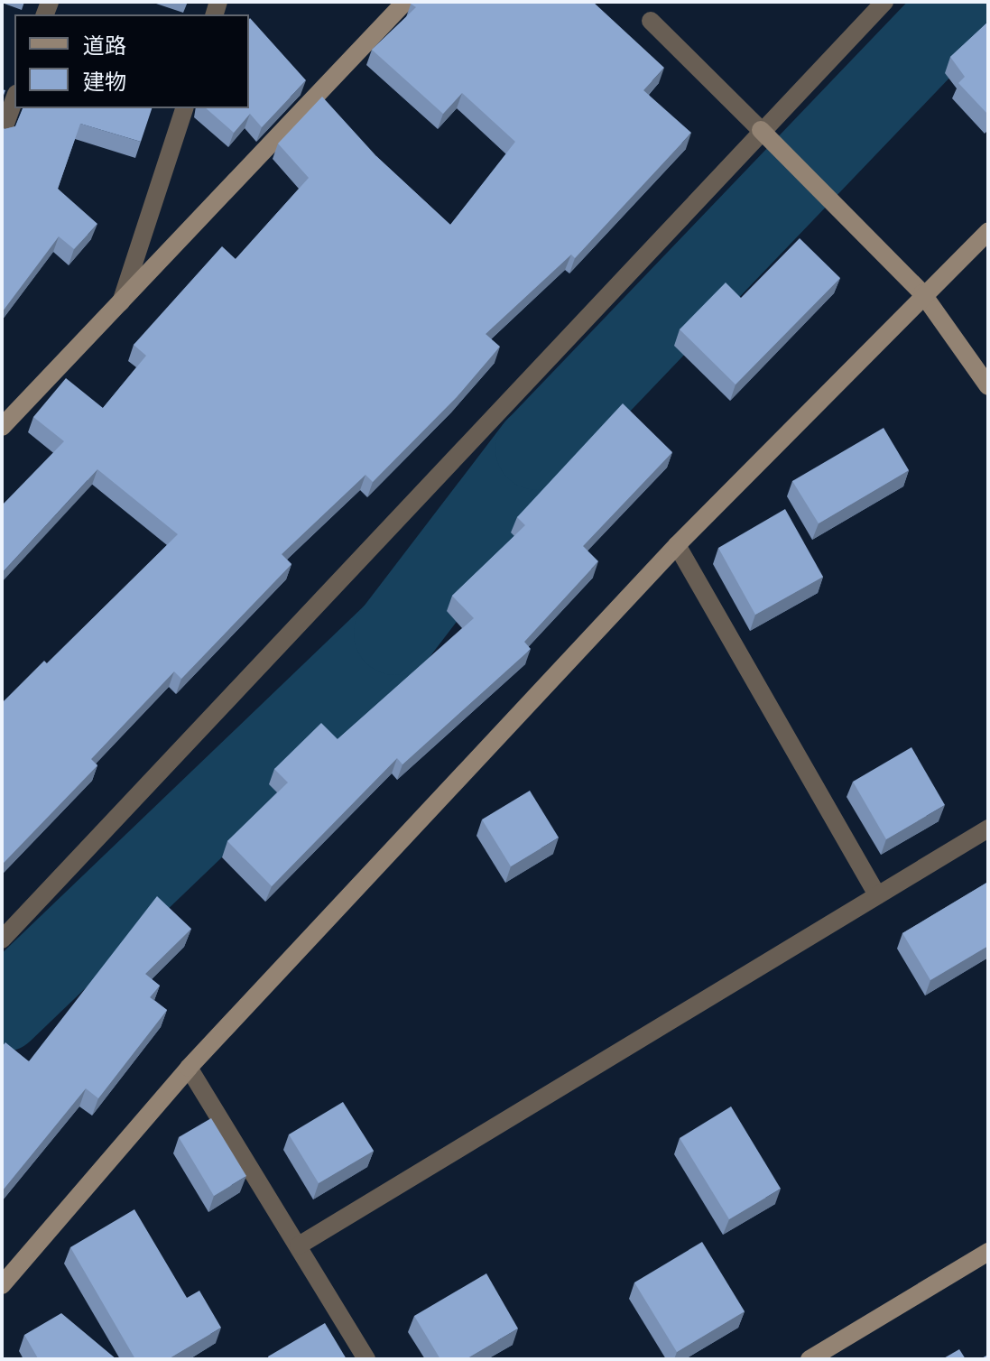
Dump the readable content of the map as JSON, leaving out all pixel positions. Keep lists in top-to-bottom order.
{
  "legend": ["道路", "建物"]
}
